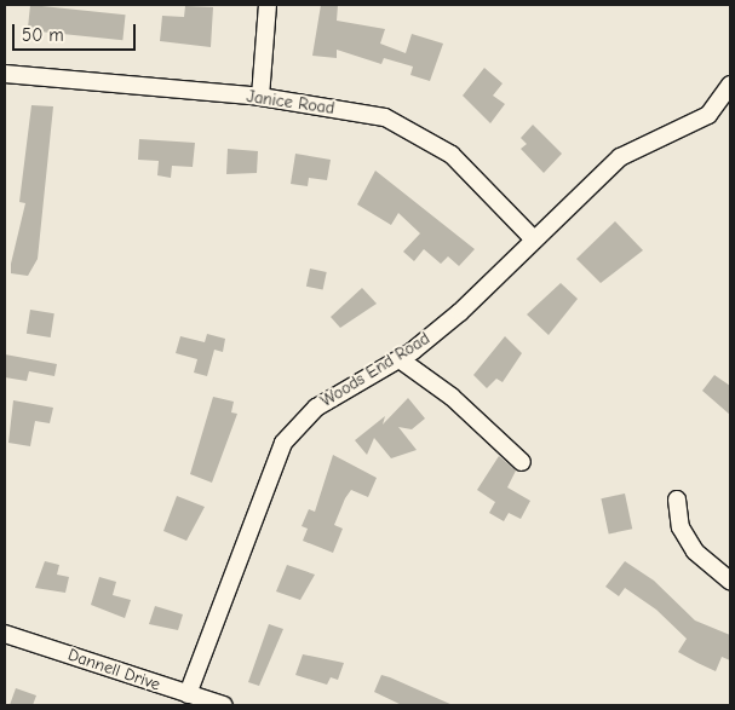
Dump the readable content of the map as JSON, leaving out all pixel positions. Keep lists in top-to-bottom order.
{
  "streets": {
    "street": ["Janice Road", "Woods End Road", "Dannell Drive"]
  },
  "crossings": [
    ["Janice Road", "Woods End Road"],
    ["Woods End Road", "Dannell Drive"]
  ],
  "scale_bar": "50 m"
}
